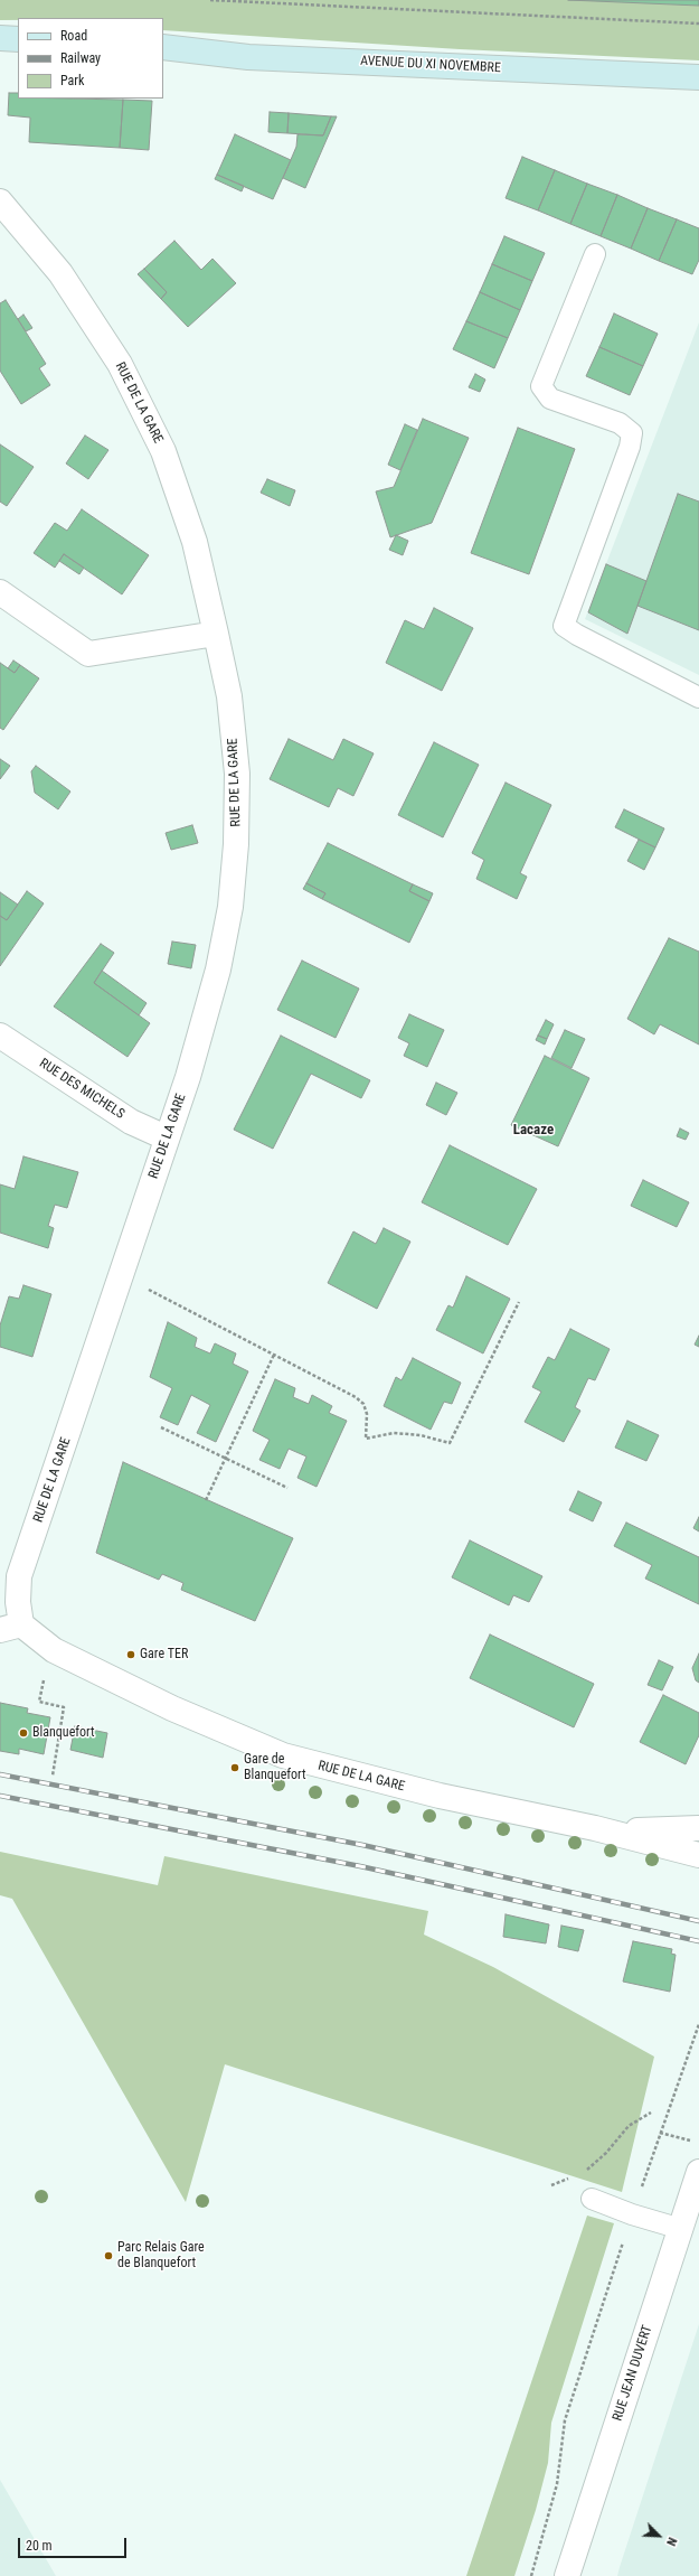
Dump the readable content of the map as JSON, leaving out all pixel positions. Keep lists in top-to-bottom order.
{
  "streets": {
    "main road": ["AVENUE DU XI NOVEMBRE"],
    "street": ["RUE DE LA GARE", "RUE DES MICHELS", "RUE JEAN DUVERT"]
  },
  "crossings": [
    ["RUE DE LA GARE", "RUE DES MICHELS"]
  ],
  "districts": ["Lacaze"],
  "places": [
    "Gare TER",
    "Blanquefort",
    "Gare de Blanquefort",
    "Parc Relais Gare de Blanquefort"
  ],
  "legend": ["Road", "Railway", "Park"],
  "scale_bar": "20 m",
  "north": "bottom right"
}
